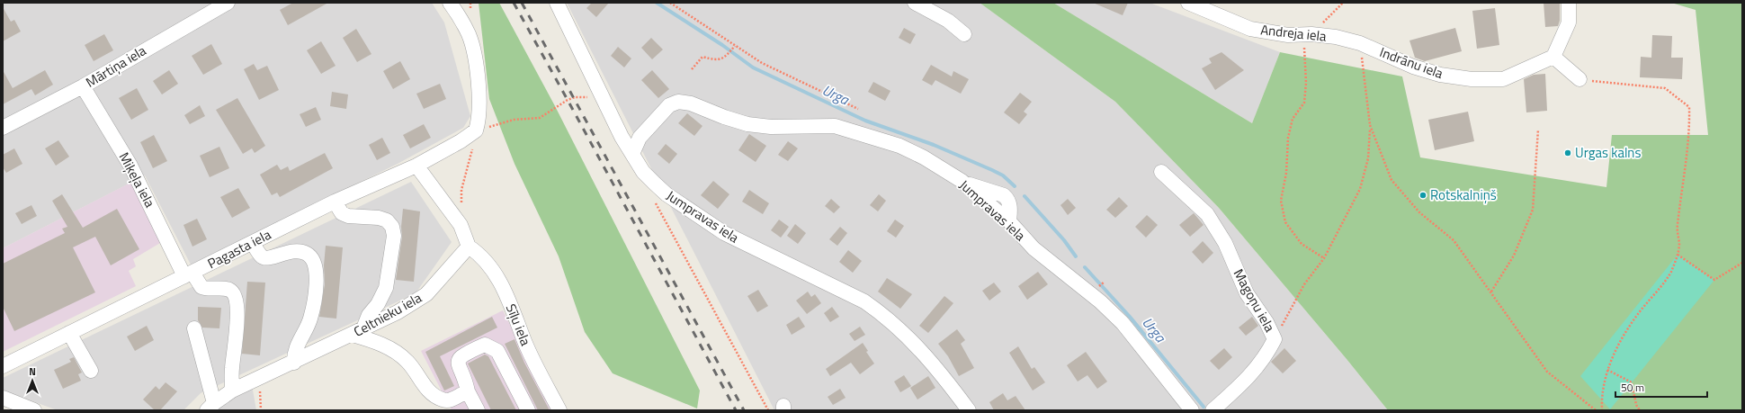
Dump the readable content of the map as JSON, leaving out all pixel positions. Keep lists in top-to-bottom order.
{
  "streets": {
    "street": [
      "Andreja iela",
      "Indrānu iela",
      "Mārtiņa iela",
      "Miķeļa iela",
      "Jumpravas iela",
      "Pagasta iela",
      "Magoņu iela",
      "Celtnieku iela",
      "Sīļu iela"
    ]
  },
  "crossings": [
    ["Andreja iela", "Indrānu iela"],
    ["Mārtiņa iela", "Miķeļa iela"],
    ["Miķeļa iela", "Pagasta iela"],
    ["Miķeļa iela", "Celtnieku iela"],
    ["Celtnieku iela", "Sīļu iela"]
  ],
  "water": ["Urga"],
  "places": ["Urgas kalns", "Rotskalniņš"],
  "scale_bar": "50 m",
  "north": "top"
}
